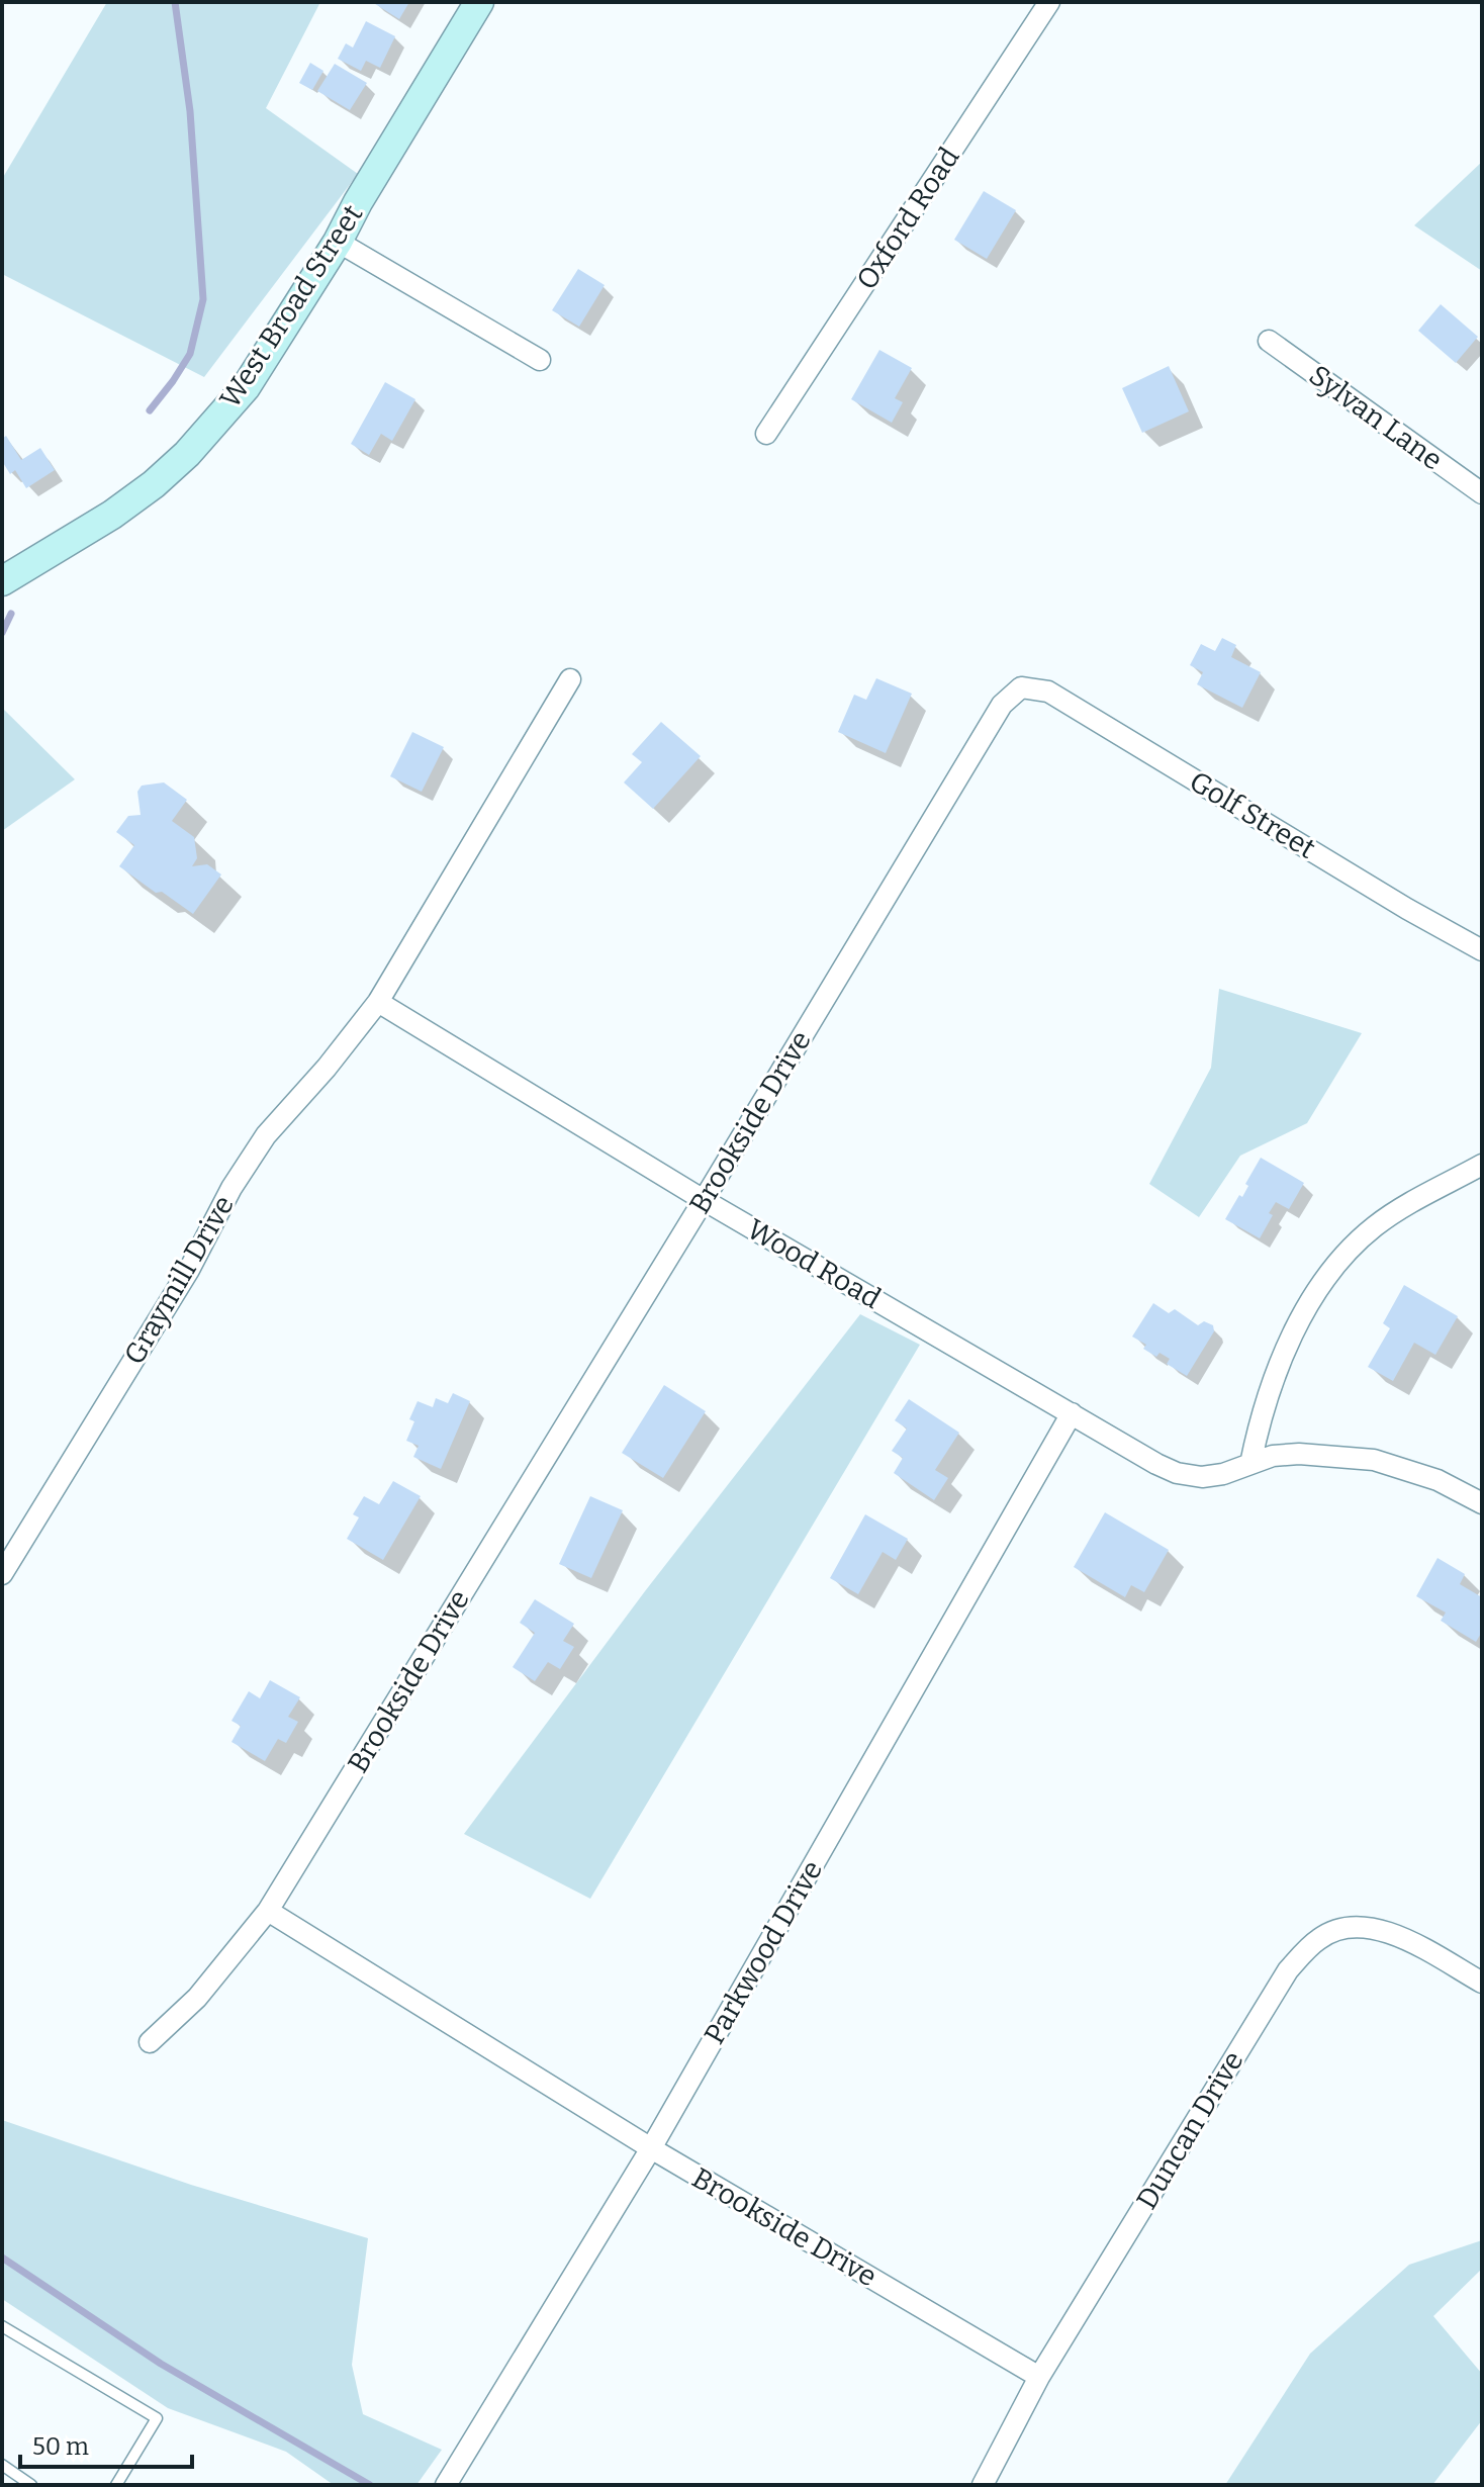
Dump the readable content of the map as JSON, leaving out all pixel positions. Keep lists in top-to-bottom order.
{
  "streets": {
    "street": [
      "Oxford Road",
      "West Broad Street",
      "Sylvan Lane",
      "Golf Street",
      "Brookside Drive",
      "Wood Road",
      "Graymill Drive",
      "Parkwood Drive",
      "Duncan Drive"
    ]
  },
  "crossings": [
    ["Golf Street", "Brookside Drive"],
    ["Brookside Drive", "Wood Road"],
    ["Brookside Drive", "Parkwood Drive"],
    ["Brookside Drive", "Duncan Drive"],
    ["Wood Road", "Graymill Drive"],
    ["Wood Road", "Parkwood Drive"]
  ],
  "scale_bar": "50 m"
}
